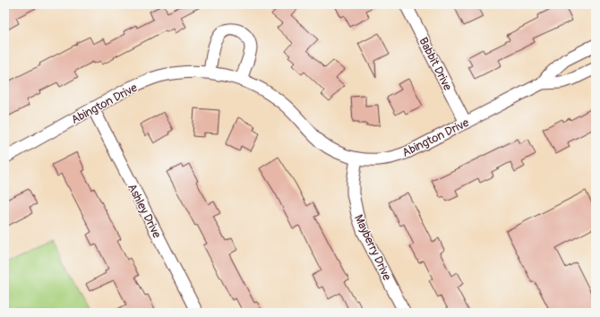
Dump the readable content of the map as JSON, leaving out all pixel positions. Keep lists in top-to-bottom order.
{
  "streets": {
    "street": [
      "Babbit Drive",
      "Abington Drive",
      "Ashley Drive",
      "Mayberry Drive"
    ]
  },
  "crossings": [
    ["Babbit Drive", "Abington Drive"],
    ["Abington Drive", "Ashley Drive"],
    ["Abington Drive", "Mayberry Drive"]
  ]
}
